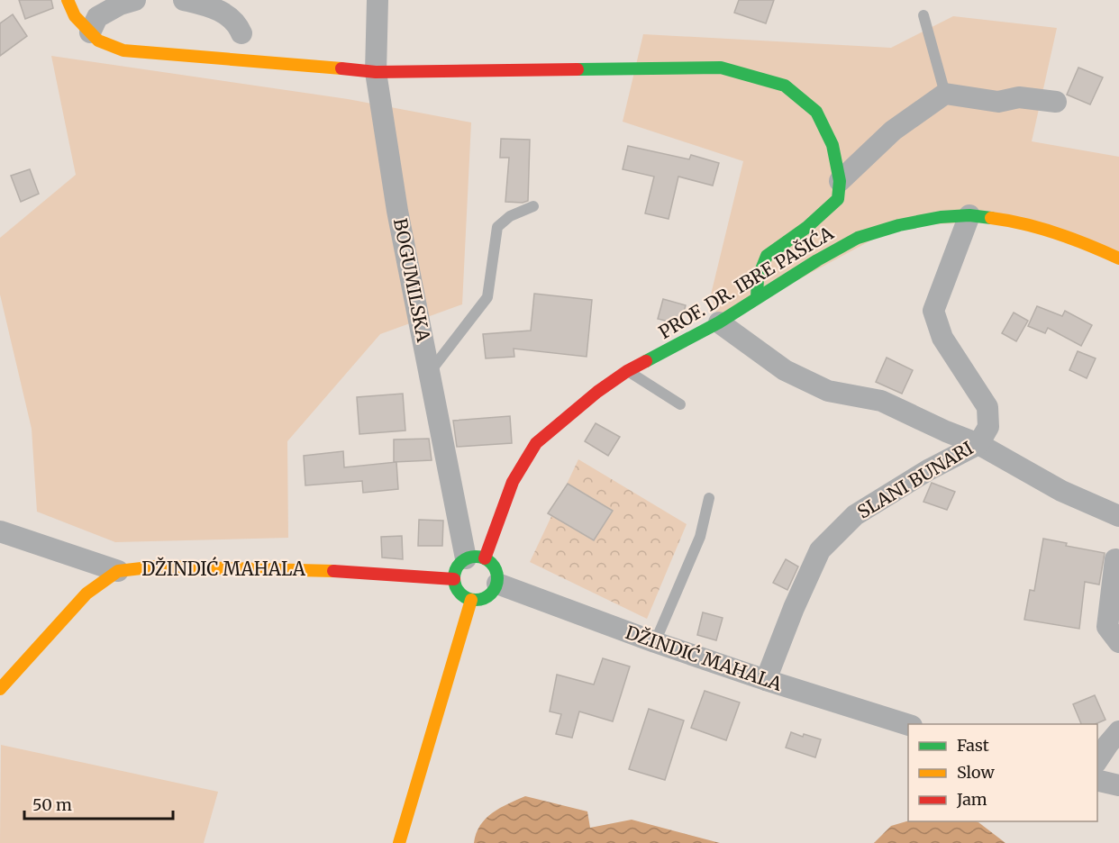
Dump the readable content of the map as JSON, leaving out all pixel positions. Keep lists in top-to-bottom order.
{
  "streets": {
    "street": [
      "BOGUMILSKA",
      "PROF. DR. IBRE PAŠIĆA",
      "SLANI BUNARI",
      "DŽINDIĆ MAHALA"
    ]
  },
  "crossings": [
    ["BOGUMILSKA", "PROF. DR. IBRE PAŠIĆA"],
    ["BOGUMILSKA", "DŽINDIĆ MAHALA"],
    ["PROF. DR. IBRE PAŠIĆA", "SLANI BUNARI"],
    ["PROF. DR. IBRE PAŠIĆA", "DŽINDIĆ MAHALA"],
    ["SLANI BUNARI", "DŽINDIĆ MAHALA"]
  ],
  "legend": ["Fast", "Slow", "Jam"],
  "scale_bar": "50 m"
}
